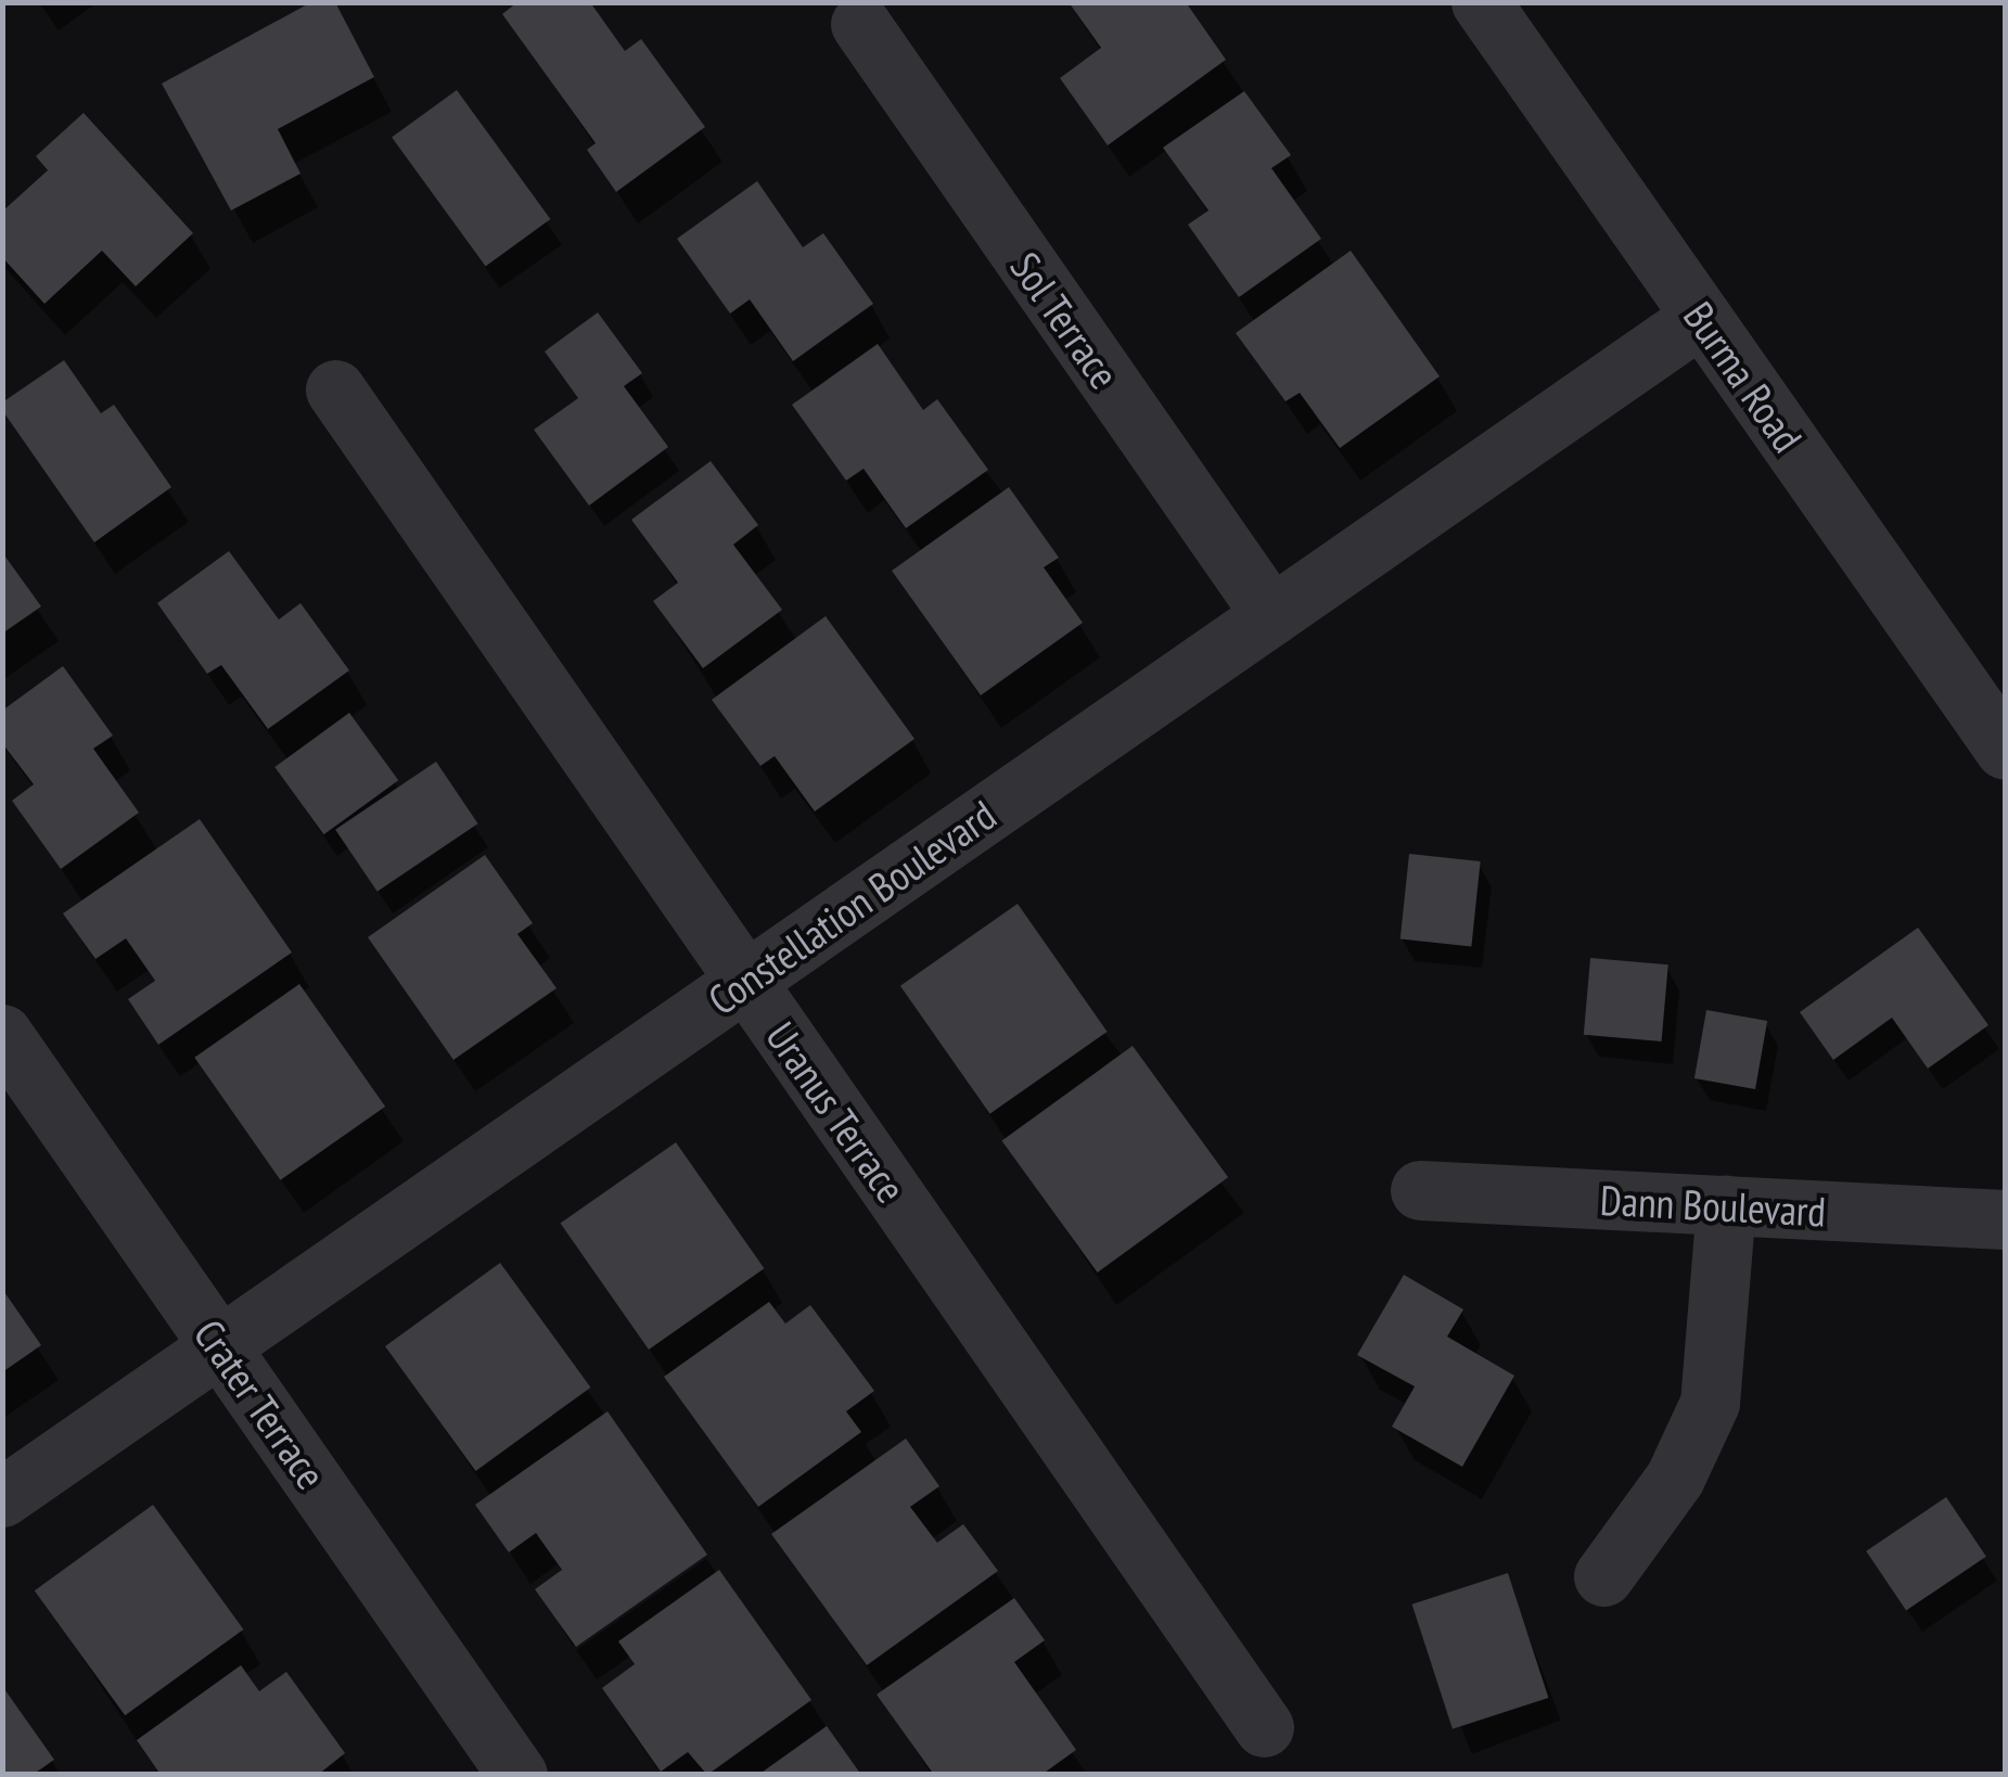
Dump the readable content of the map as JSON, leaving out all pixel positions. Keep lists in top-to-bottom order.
{
  "streets": {
    "street": [
      "Sol Terrace",
      "Burma Road",
      "Constellation Boulevard",
      "Uranus Terrace",
      "Dann Boulevard",
      "Crater Terrace"
    ]
  },
  "crossings": [
    ["Sol Terrace", "Constellation Boulevard"],
    ["Burma Road", "Constellation Boulevard"],
    ["Constellation Boulevard", "Uranus Terrace"],
    ["Constellation Boulevard", "Crater Terrace"]
  ]
}
